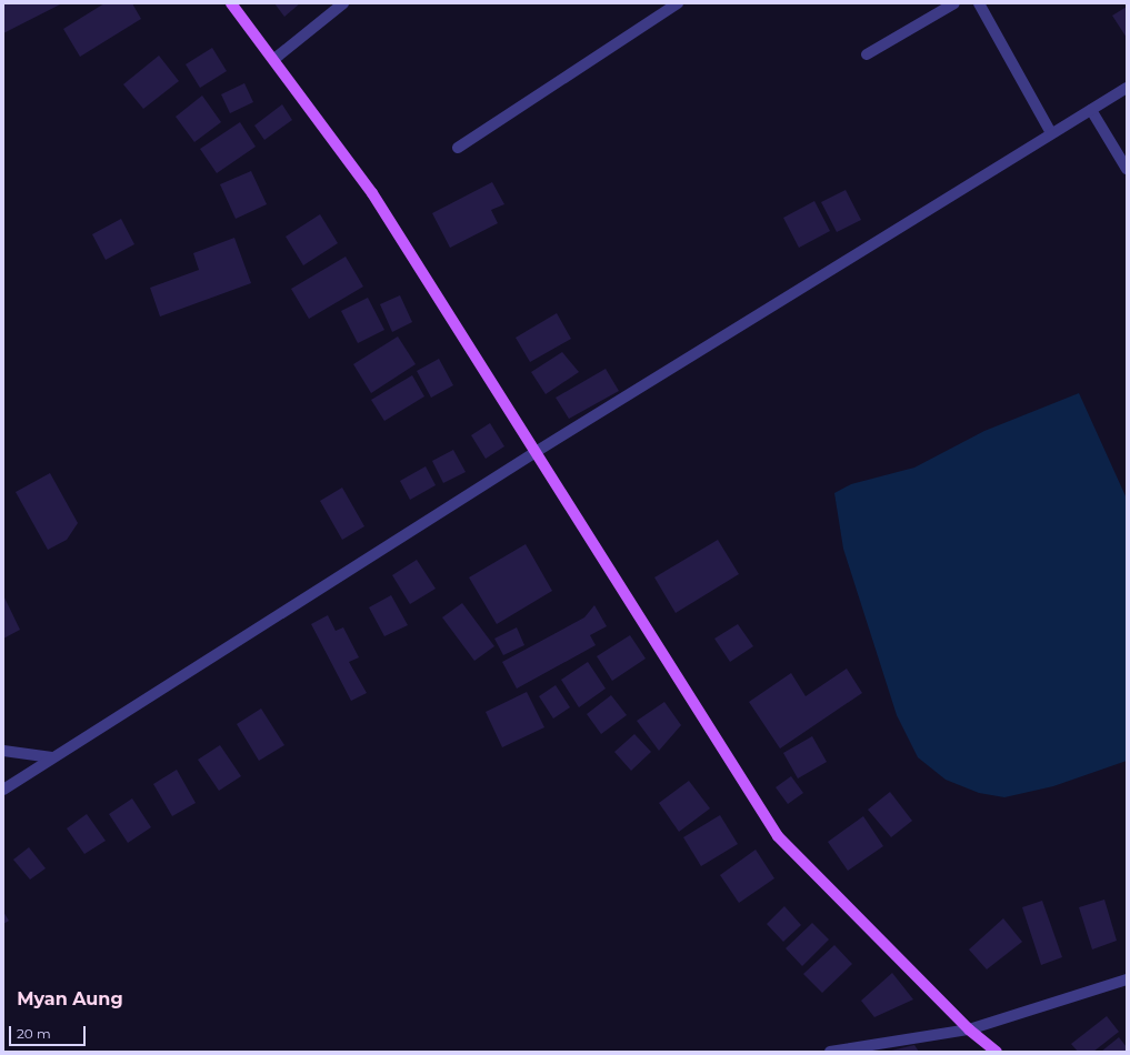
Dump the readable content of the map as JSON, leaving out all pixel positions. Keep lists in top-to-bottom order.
{
  "districts": ["Myan Aung"],
  "scale_bar": "20 m"
}
